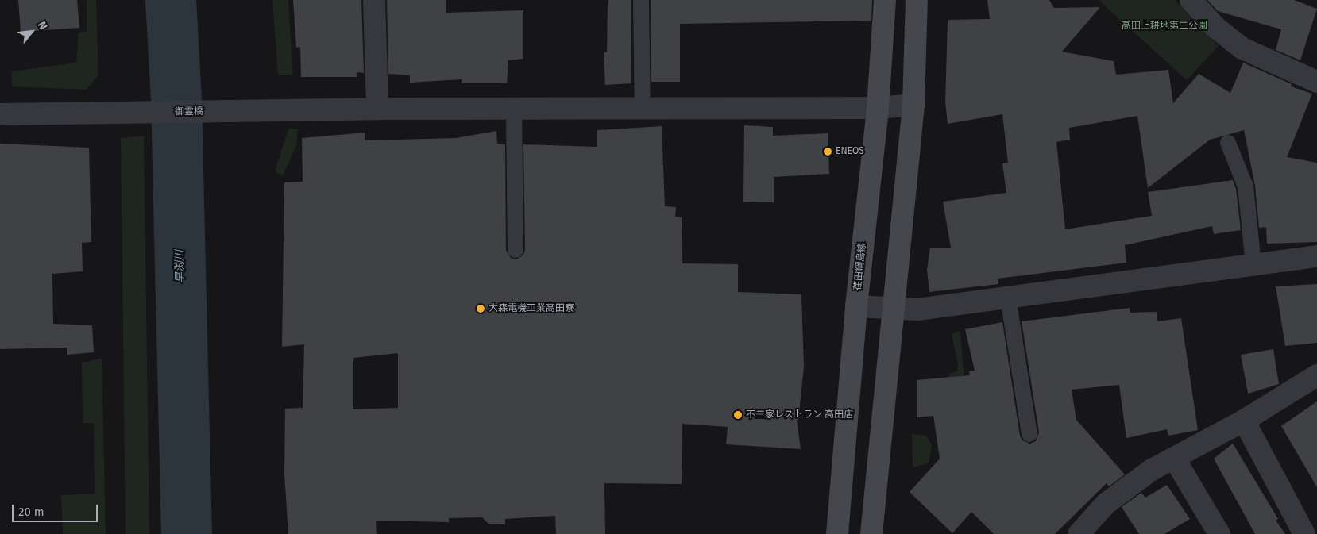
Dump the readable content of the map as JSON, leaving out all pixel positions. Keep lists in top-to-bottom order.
{
  "streets": {
    "main road": ["荏田綱島線"],
    "street": ["御霊橋"]
  },
  "crossings": [
    ["御霊橋", "荏田綱島線"]
  ],
  "water": ["早渕川"],
  "parks": ["高田上耕地第二公園"],
  "places": ["ENEOS", "大森電機工業高田寮", "不二家レストラン 高田店"],
  "scale_bar": "20 m",
  "north": "top right"
}
